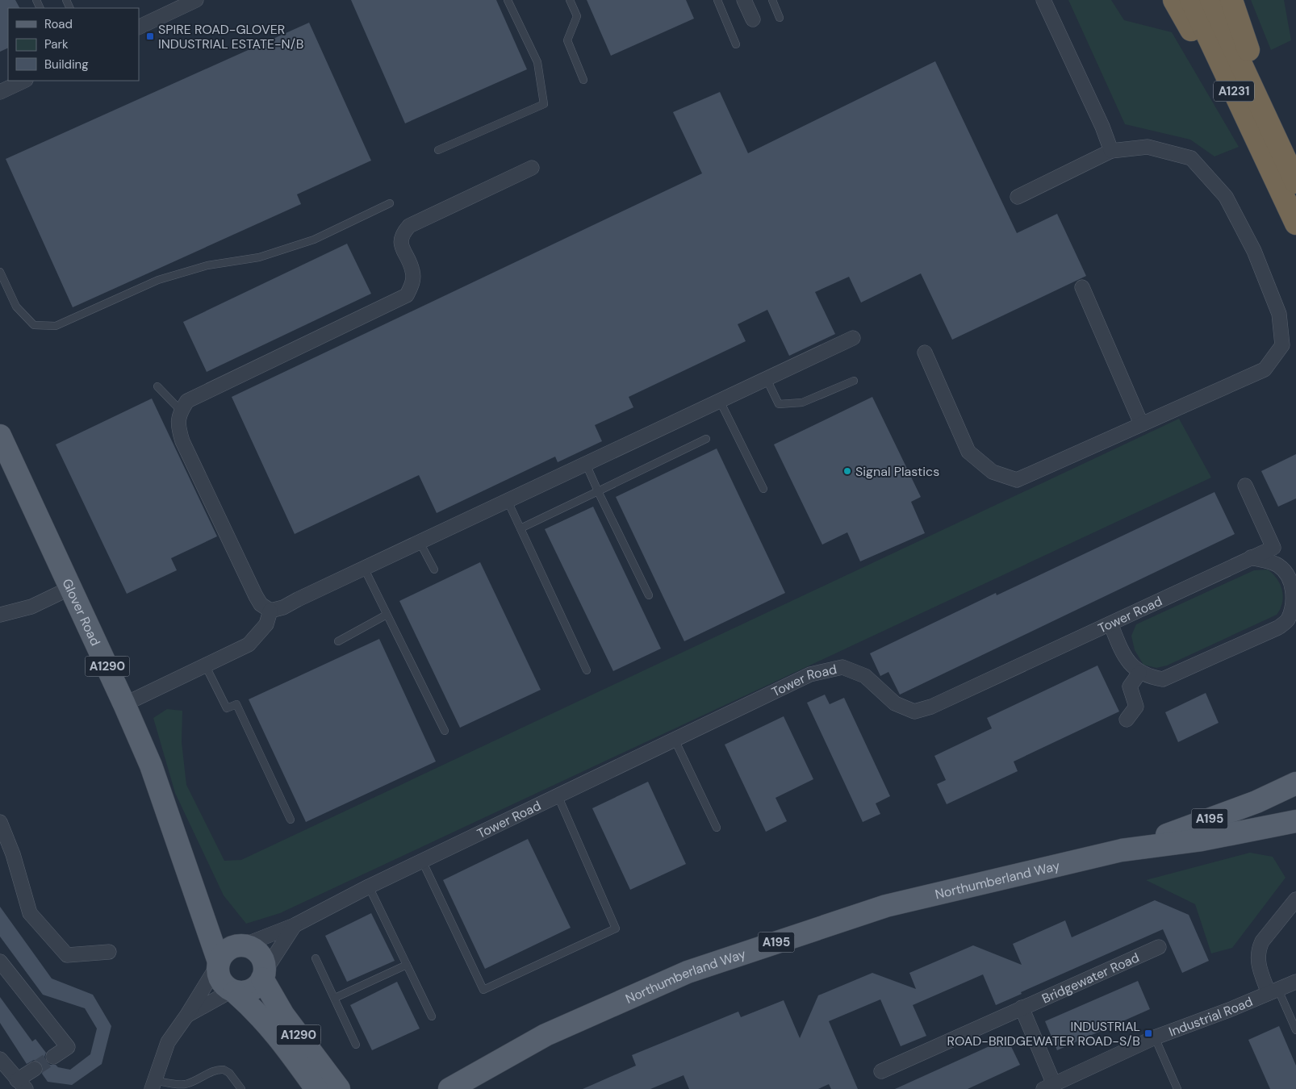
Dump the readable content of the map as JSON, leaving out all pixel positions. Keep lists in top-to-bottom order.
{
  "streets": {
    "highway": ["A1231"],
    "main road": [
      "Glover Road",
      "A1290",
      "A195",
      "Northumberland Way"
    ],
    "street": ["Tower Road", "Bridgewater Road", "Industrial Road"]
  },
  "crossings": [
    ["Glover Road", "Tower Road"],
    ["Glover Road", "A1290"],
    ["Tower Road", "A1290"]
  ],
  "places": {
    "transit": ["SPIRE ROAD-GLOVER INDUSTRIAL ESTATE-N/B", "INDUSTRIAL ROAD-BRIDGEWATER ROAD-S/B"],
    "other": ["Signal Plastics"]
  },
  "legend": ["Road", "Park", "Building"]
}
